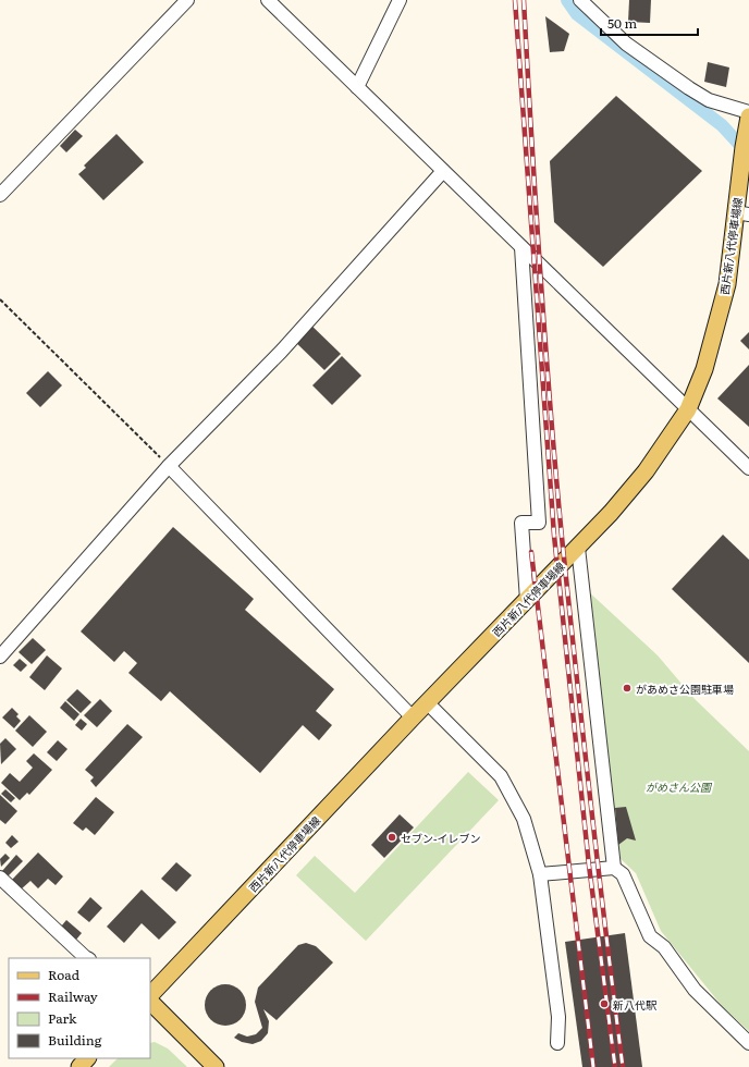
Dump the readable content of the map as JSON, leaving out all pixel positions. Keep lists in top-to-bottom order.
{
  "streets": {
    "main road": ["西片新八代停車場線"]
  },
  "parks": ["がめさん公園"],
  "places": ["があめさ公園駐車場", "セブン-イレブン", "新八代駅"],
  "legend": [
    "Road",
    "Railway",
    "Park",
    "Building"
  ],
  "scale_bar": "50 m"
}
